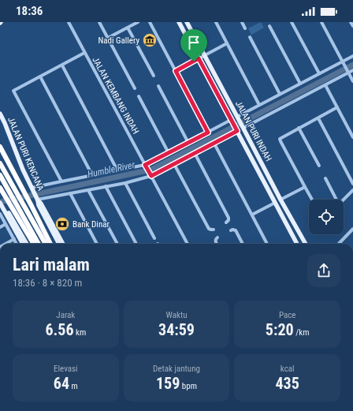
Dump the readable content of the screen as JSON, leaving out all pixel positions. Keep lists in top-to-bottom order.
{
  "streets": {
    "main road": ["JALAN PURI INDAH", "JALAN PURI KENCANA"],
    "street": ["JALAN KEMBANG INDAH"]
  },
  "water": ["Humble River"],
  "places": {
    "museum": ["Nadi Gallery"],
    "bank": ["Bank Dinar"]
  },
  "page": {
    "status": "18:36",
    "heading": ["Lari malam", "18:36 · 8 × 820 m"],
    "stats": [
      ["Jarak", "6.56 km"],
      ["Waktu", "34:59"],
      ["Pace", "5:20 /km"],
      ["Elevasi", "64 m"],
      ["Detak jantung", "159 bpm"],
      ["kcal", "435"]
    ]
  }
}
